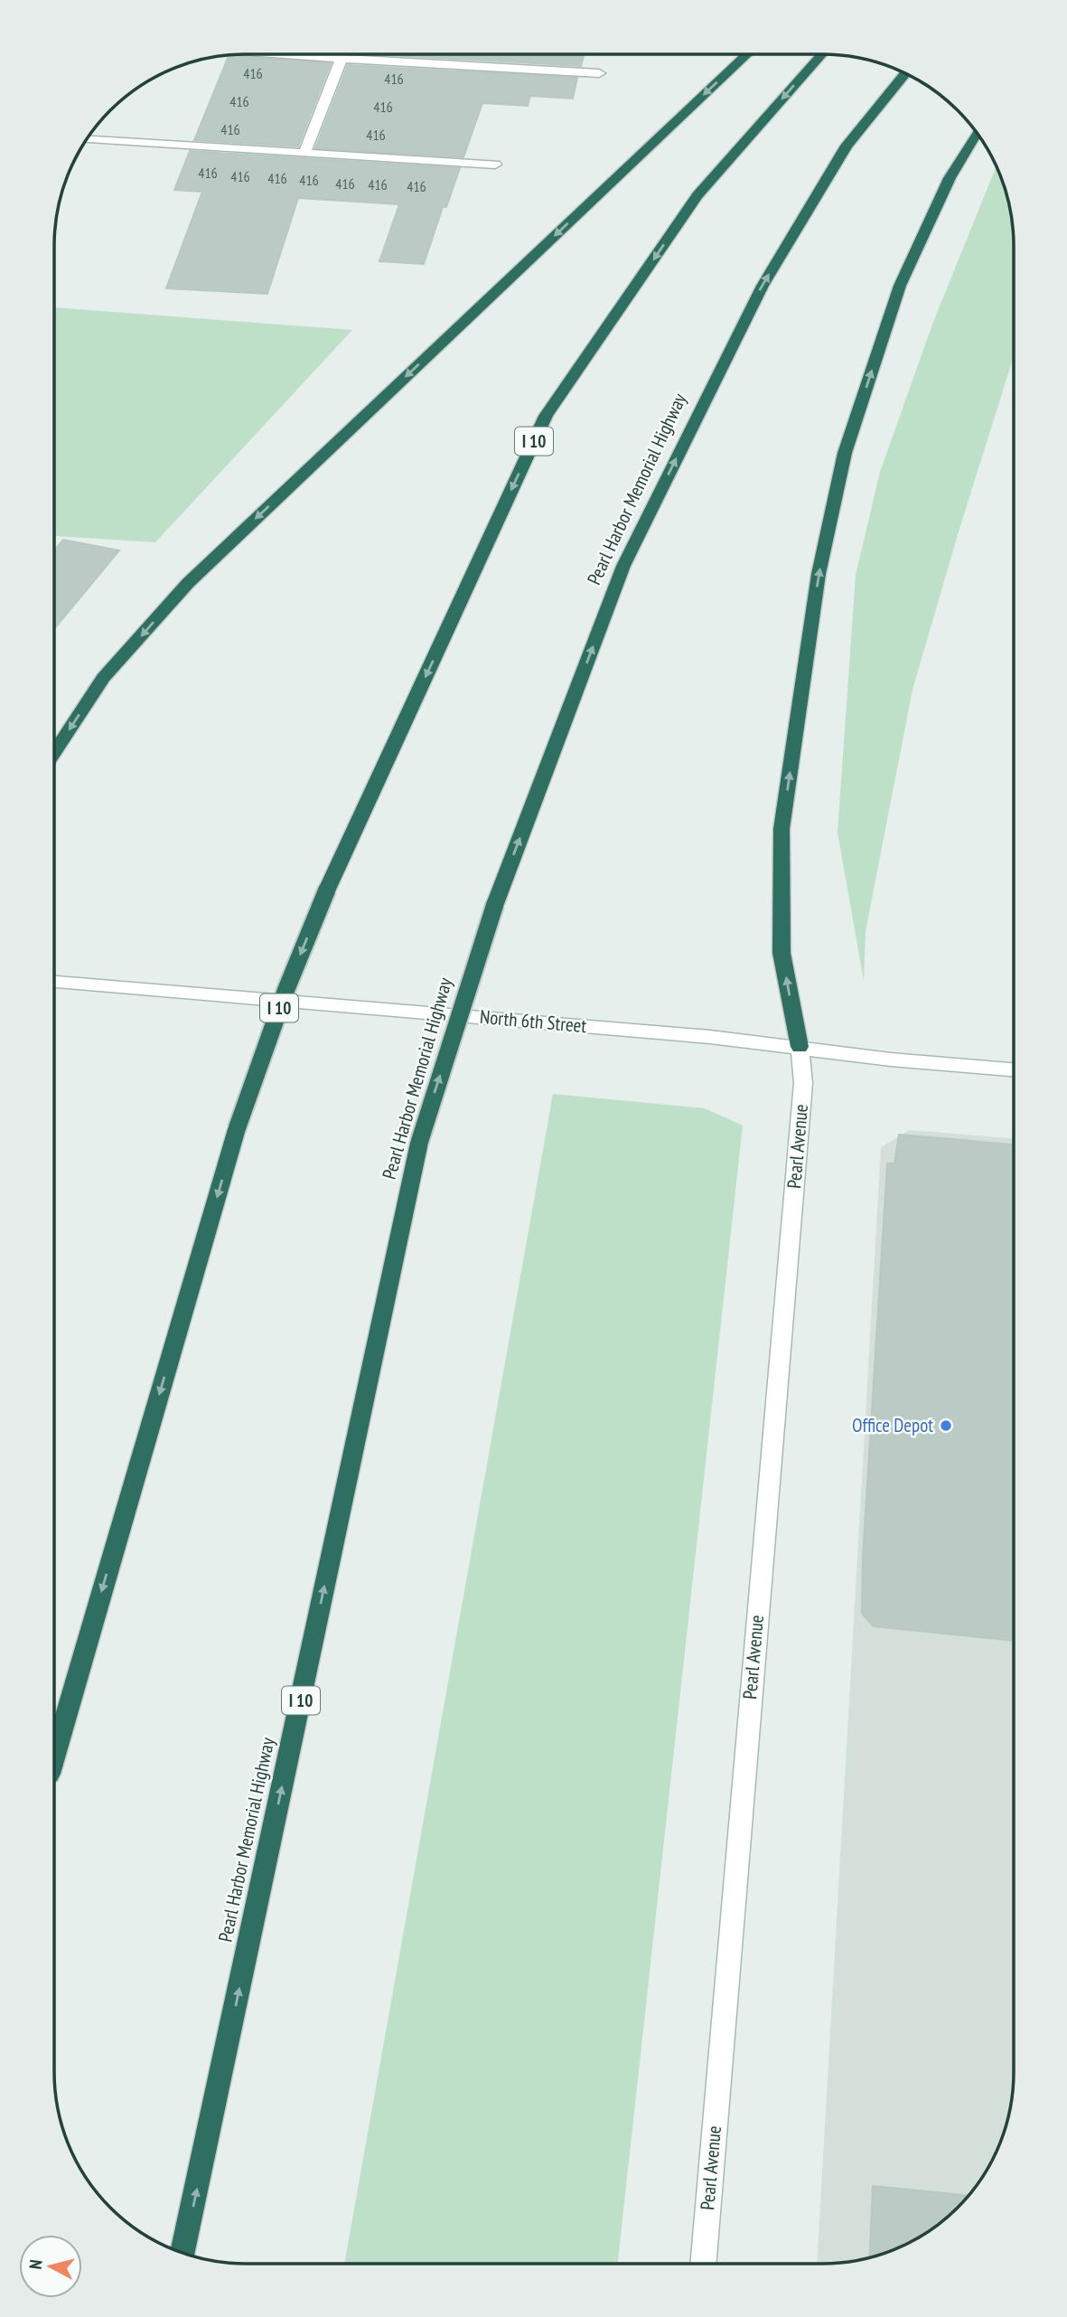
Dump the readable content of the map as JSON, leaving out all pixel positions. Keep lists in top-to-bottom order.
{
  "streets": {
    "highway": ["I 10", "Pearl Harbor Memorial Highway"],
    "main road": ["North 6th Street", "Pearl Avenue"]
  },
  "crossings": [
    ["North 6th Street", "Pearl Avenue"]
  ],
  "places": ["Office Depot"],
  "house_numbers": [
    "416",
    "416",
    "416",
    "416",
    "416",
    "416",
    "416",
    "416",
    "416",
    "416",
    "416",
    "416",
    "416"
  ],
  "north": "left"
}
